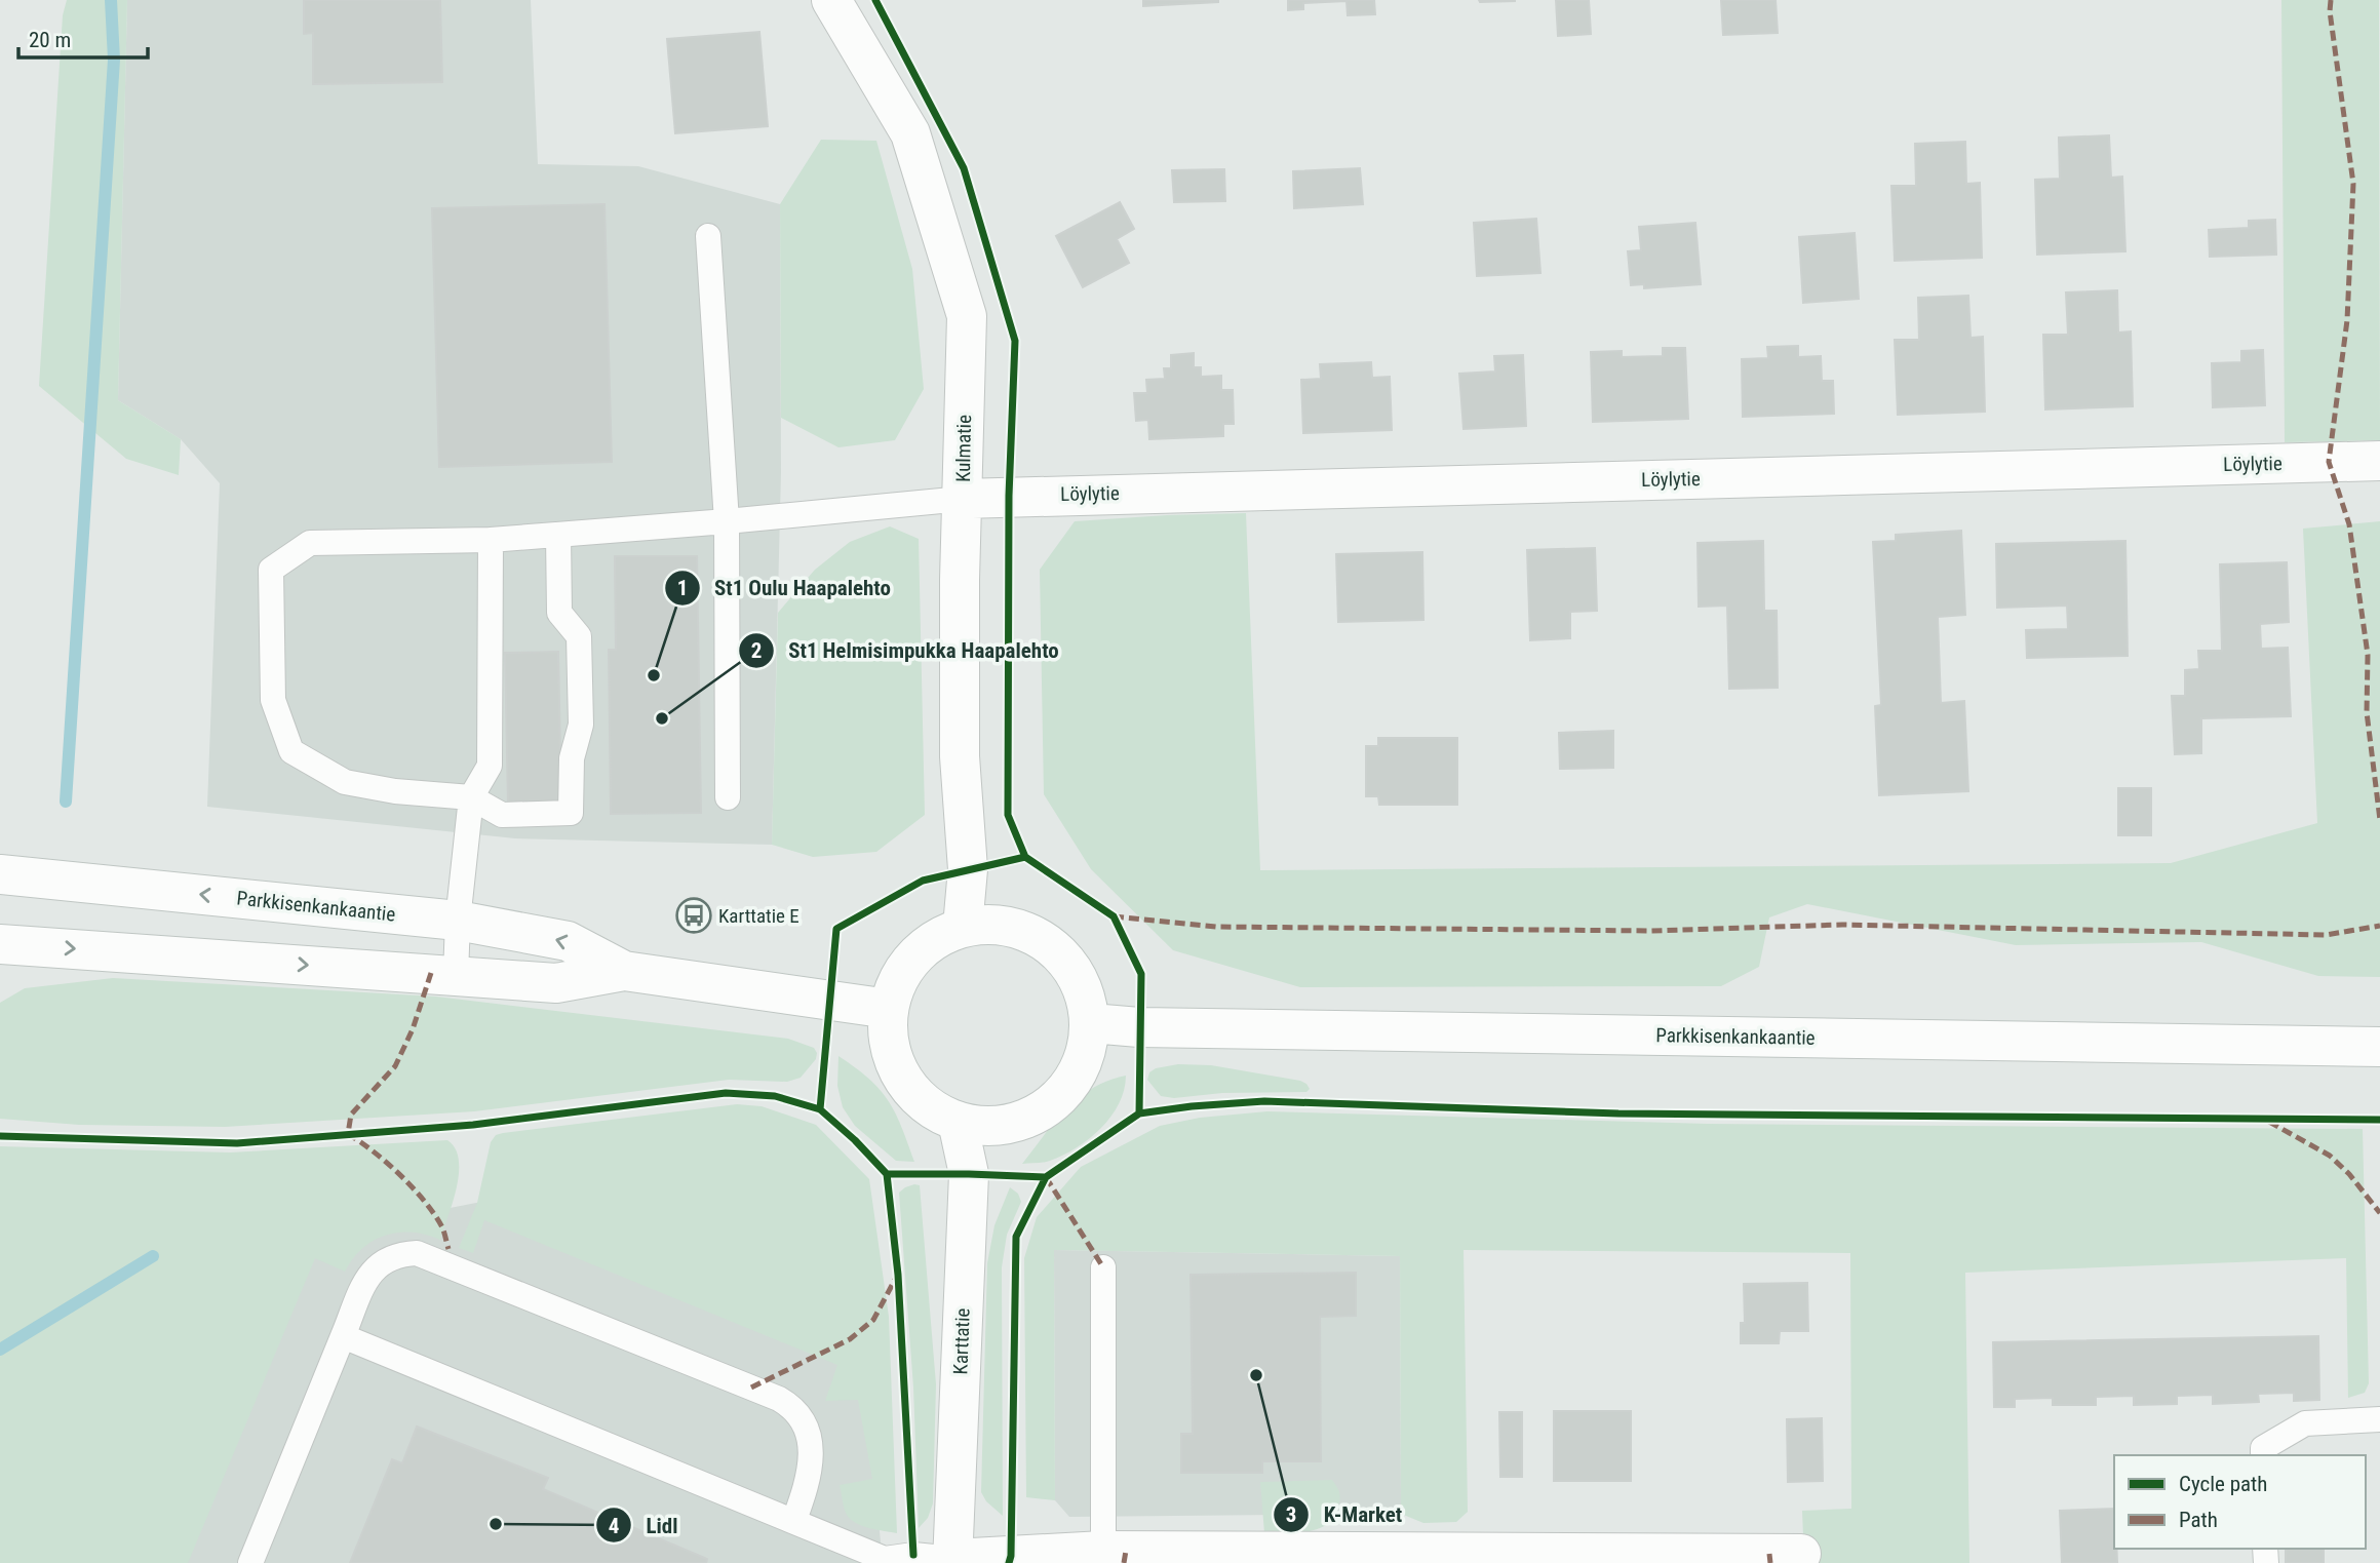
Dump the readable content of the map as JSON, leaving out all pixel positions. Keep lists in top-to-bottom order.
{
  "streets": {
    "street": [
      "Kulmatie",
      "Löylytie",
      "Parkkisenkankaantie",
      "Karttatie"
    ]
  },
  "crossings": [
    ["Kulmatie", "Löylytie"],
    ["Kulmatie", "Parkkisenkankaantie"],
    ["Kulmatie", "Karttatie"],
    ["Parkkisenkankaantie", "Karttatie"]
  ],
  "places": {
    "other": [
      "St1 Oulu Haapalehto",
      "St1 Helmisimpukka Haapalehto",
      "K-Market",
      "Lidl"
    ],
    "bus stop": ["Karttatie E"]
  },
  "legend": ["Cycle path", "Path"],
  "scale_bar": "20 m"
}
